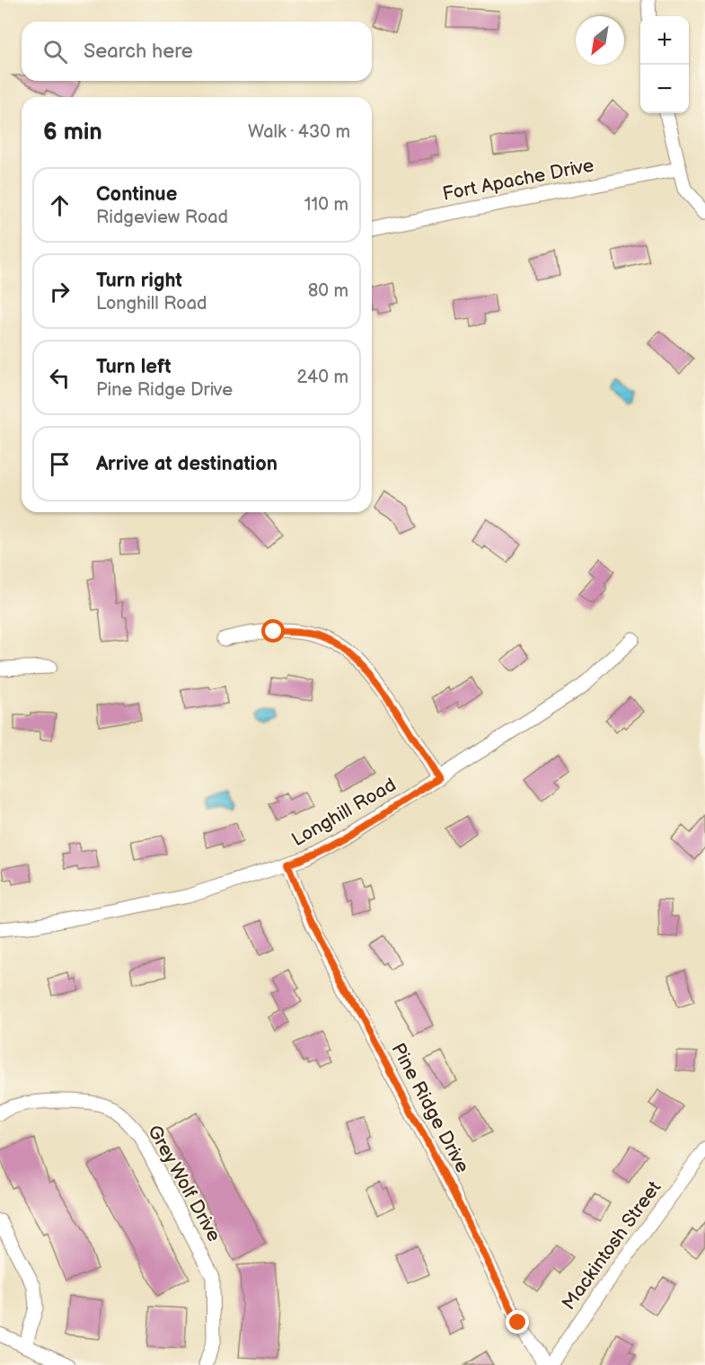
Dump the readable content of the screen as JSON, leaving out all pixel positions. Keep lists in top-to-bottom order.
{
  "streets": {
    "street": [
      "Fort Apache Drive",
      "Longhill Road",
      "Pine Ridge Drive",
      "Grey Wolf Drive",
      "Mackintosh Street"
    ]
  },
  "crossings": [
    ["Longhill Road", "Pine Ridge Drive"],
    ["Pine Ridge Drive", "Mackintosh Street"]
  ],
  "north": "bottom left",
  "page": {
    "map_buttons": ["+", "−"],
    "search": "Search here",
    "heading": ["6 min", "Walk · 430 m"],
    "list": [
      ["Continue", "Ridgeview Road", "110 m"],
      ["Turn right", "Longhill Road", "80 m"],
      ["Turn left", "Pine Ridge Drive", "240 m"],
      "Arrive at destination"
    ]
  }
}
